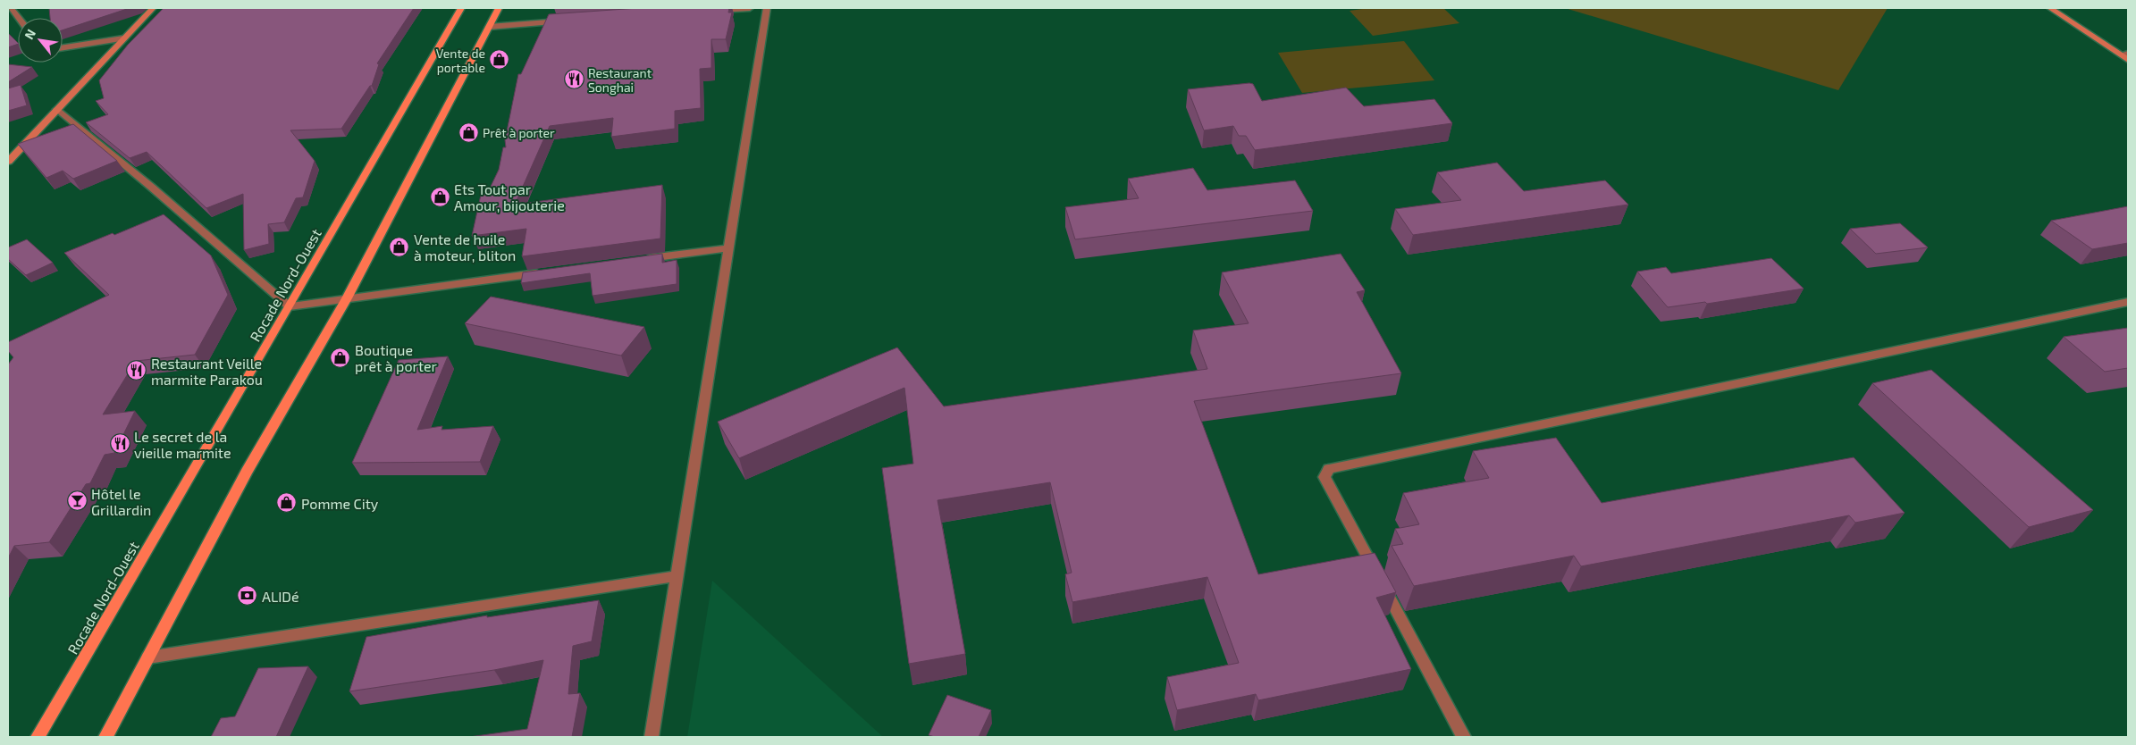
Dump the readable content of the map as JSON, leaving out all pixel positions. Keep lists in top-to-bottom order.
{
  "streets": {
    "main road": ["Rocade Nord-Ouest"]
  },
  "places": {
    "shop": [
      "Vente de portable",
      "Prêt à porter",
      "Ets Tout par Amour, bijouterie",
      "Vente de huile à moteur, bliton",
      "Boutique prêt à porter",
      "Pomme City"
    ],
    "restaurant": ["Restaurant Songhai", "Restaurant Veille marmite Parakou", "Le secret de la vieille marmite"],
    "bar": ["Hôtel le Grillardin"],
    "bank": ["ALIDé"]
  },
  "north": "top left"
}
